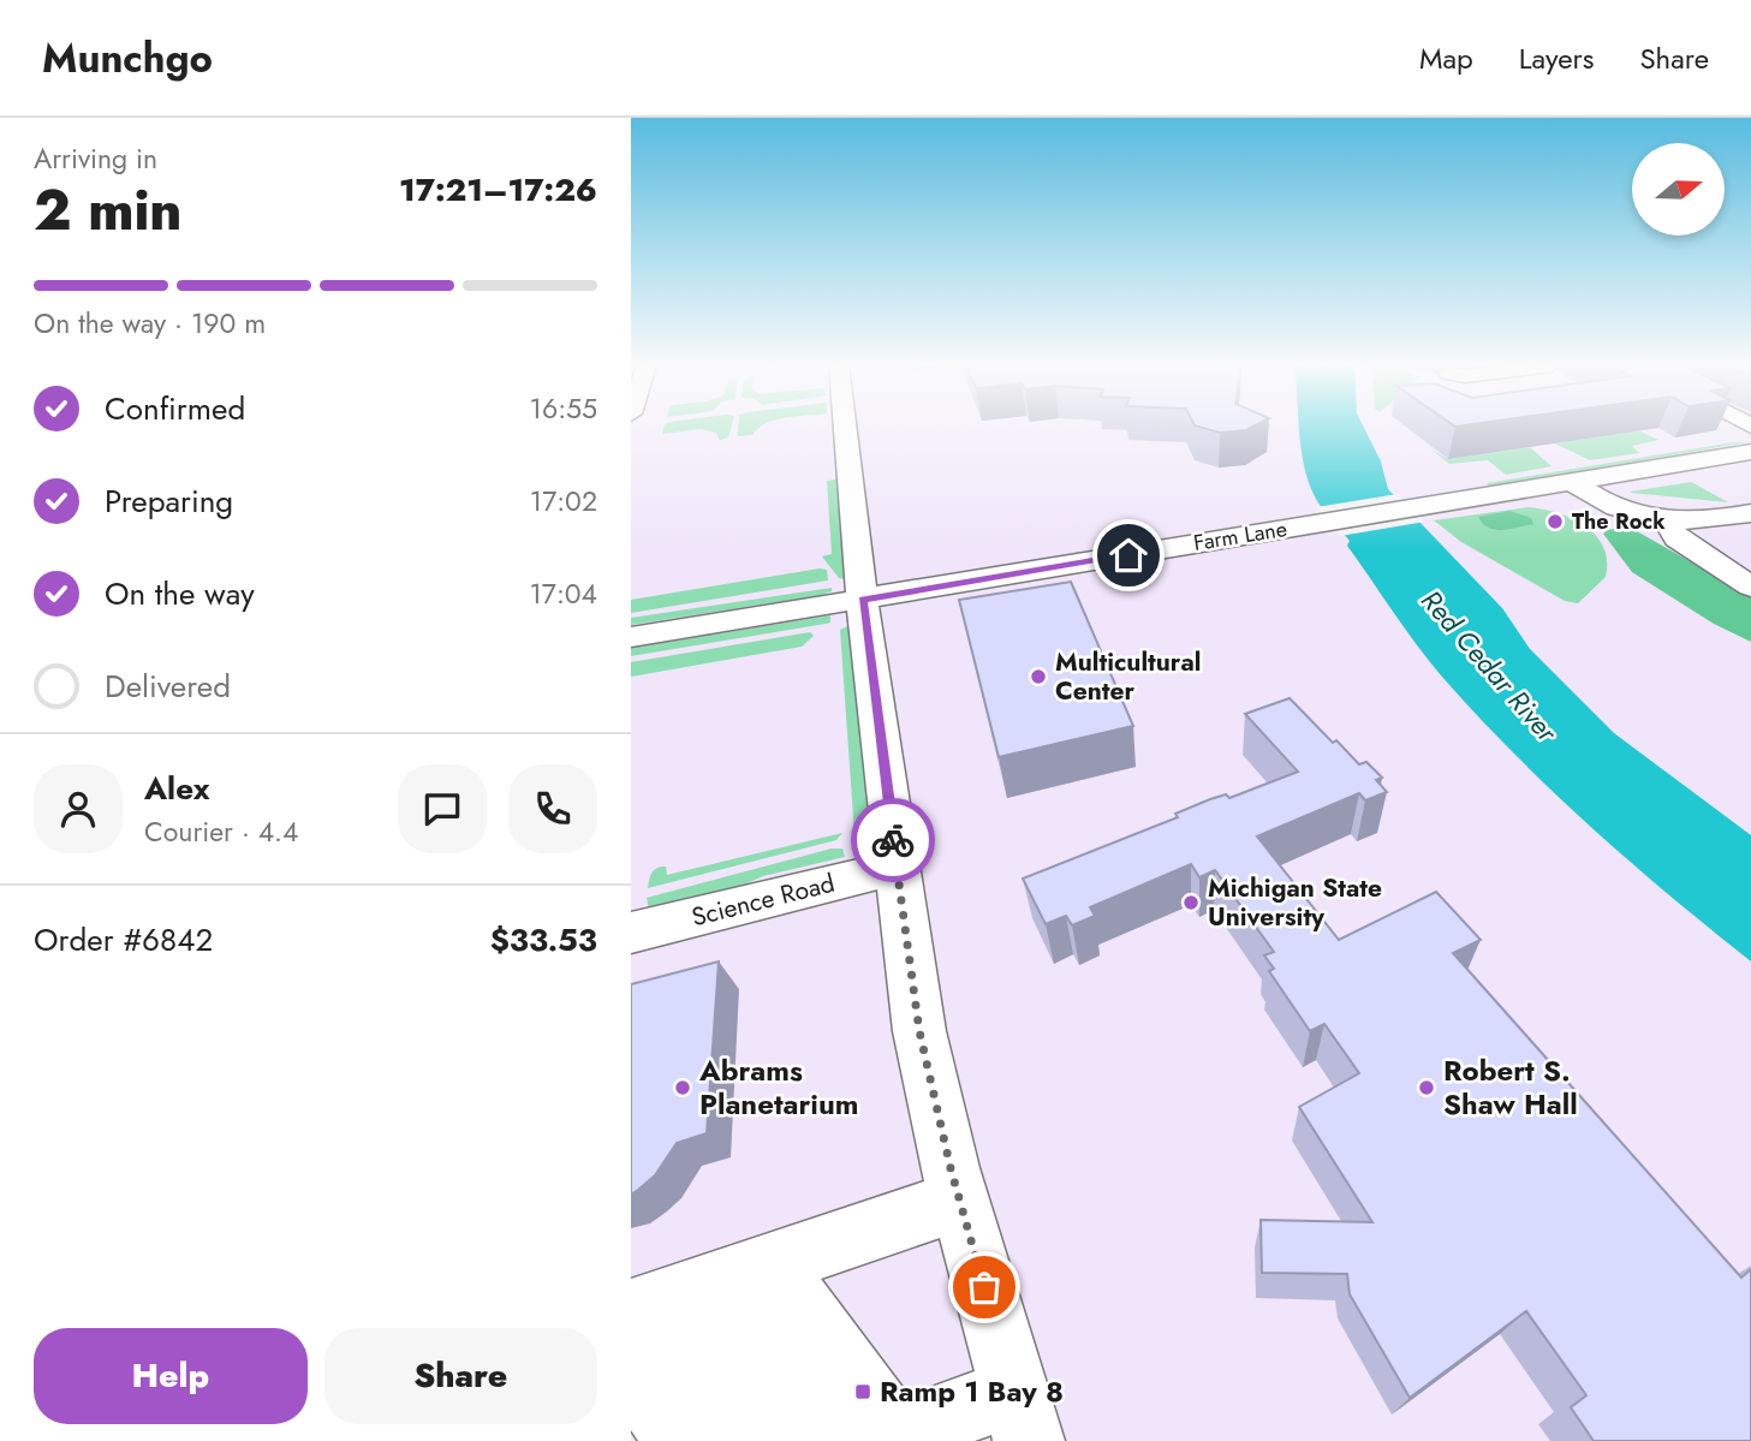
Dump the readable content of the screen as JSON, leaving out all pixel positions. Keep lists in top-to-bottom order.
{
  "streets": {
    "street": ["Farm Lane", "Science Road"]
  },
  "water": ["Red Cedar River"],
  "places": {
    "other": [
      "The Rock",
      "Multicultural Center",
      "Michigan State University",
      "Abrams Planetarium",
      "Robert S. Shaw Hall"
    ],
    "transit": ["Ramp 1 Bay 8"]
  },
  "north": "right",
  "page": {
    "header": "Munchgo",
    "nav": ["Map", "Layers", "Share"],
    "heading": ["2 min", "Arriving in", "17:21–17:26"],
    "panel": [
      "Alex",
      "Courier · 4.4",
      "Order #6842",
      "$33.53"
    ],
    "bar": "On the way · 190 m",
    "list": [
      ["Confirmed", "16:55"],
      ["Preparing", "17:02"],
      ["On the way", "17:04"],
      "Delivered"
    ],
    "buttons": ["Help", "Share"]
  }
}
